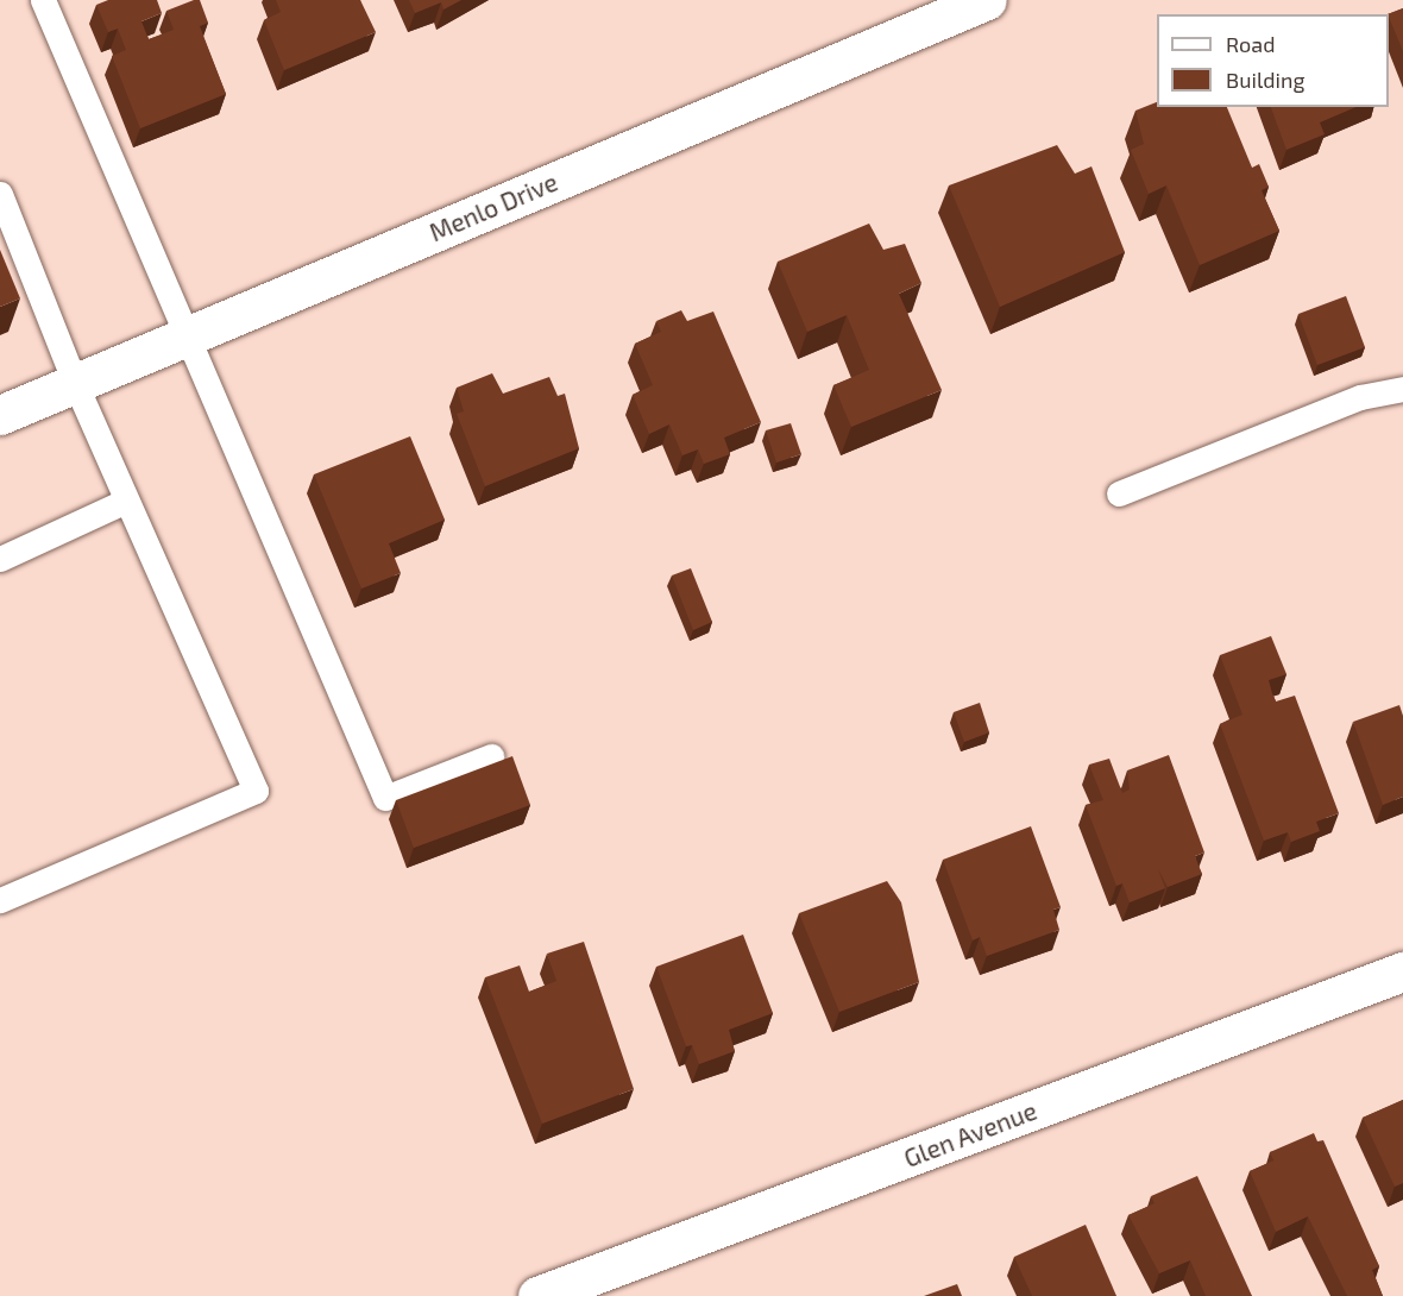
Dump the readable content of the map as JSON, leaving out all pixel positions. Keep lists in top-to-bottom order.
{
  "streets": {
    "street": ["Menlo Drive", "Glen Avenue"]
  },
  "legend": ["Road", "Building"]
}
